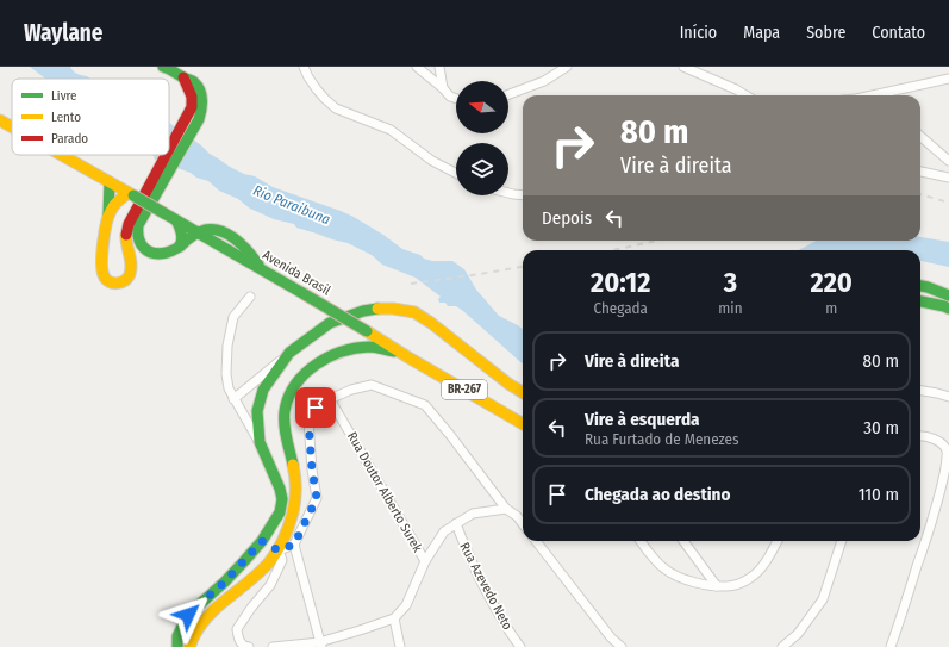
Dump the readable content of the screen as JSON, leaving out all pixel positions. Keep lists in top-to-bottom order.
{
  "streets": {
    "main road": ["Avenida Brasil", "BR-267"],
    "street": ["Rua Doutor Alberto Surek", "Rua Azevedo Neto"]
  },
  "crossings": [
    ["Avenida Brasil", "BR-267"]
  ],
  "water": ["Rio Paraibuna"],
  "legend": ["Livre", "Lento", "Parado"],
  "north": "left",
  "page": {
    "header": "Waylane",
    "nav": [
      "Início",
      "Mapa",
      "Sobre",
      "Contato"
    ],
    "turn": ["80 m", "Vire à direita"],
    "then": "Depois",
    "eta": [
      "20:12",
      "Chegada",
      "3",
      "min",
      "220",
      "m"
    ],
    "list": [
      {
        "name": "Vire à direita",
        "value": "80 m"
      },
      {
        "name": "Vire à esquerda",
        "note": "Rua Furtado de Menezes",
        "value": "30 m"
      },
      {
        "name": "Chegada ao destino",
        "value": "110 m"
      }
    ]
  }
}
